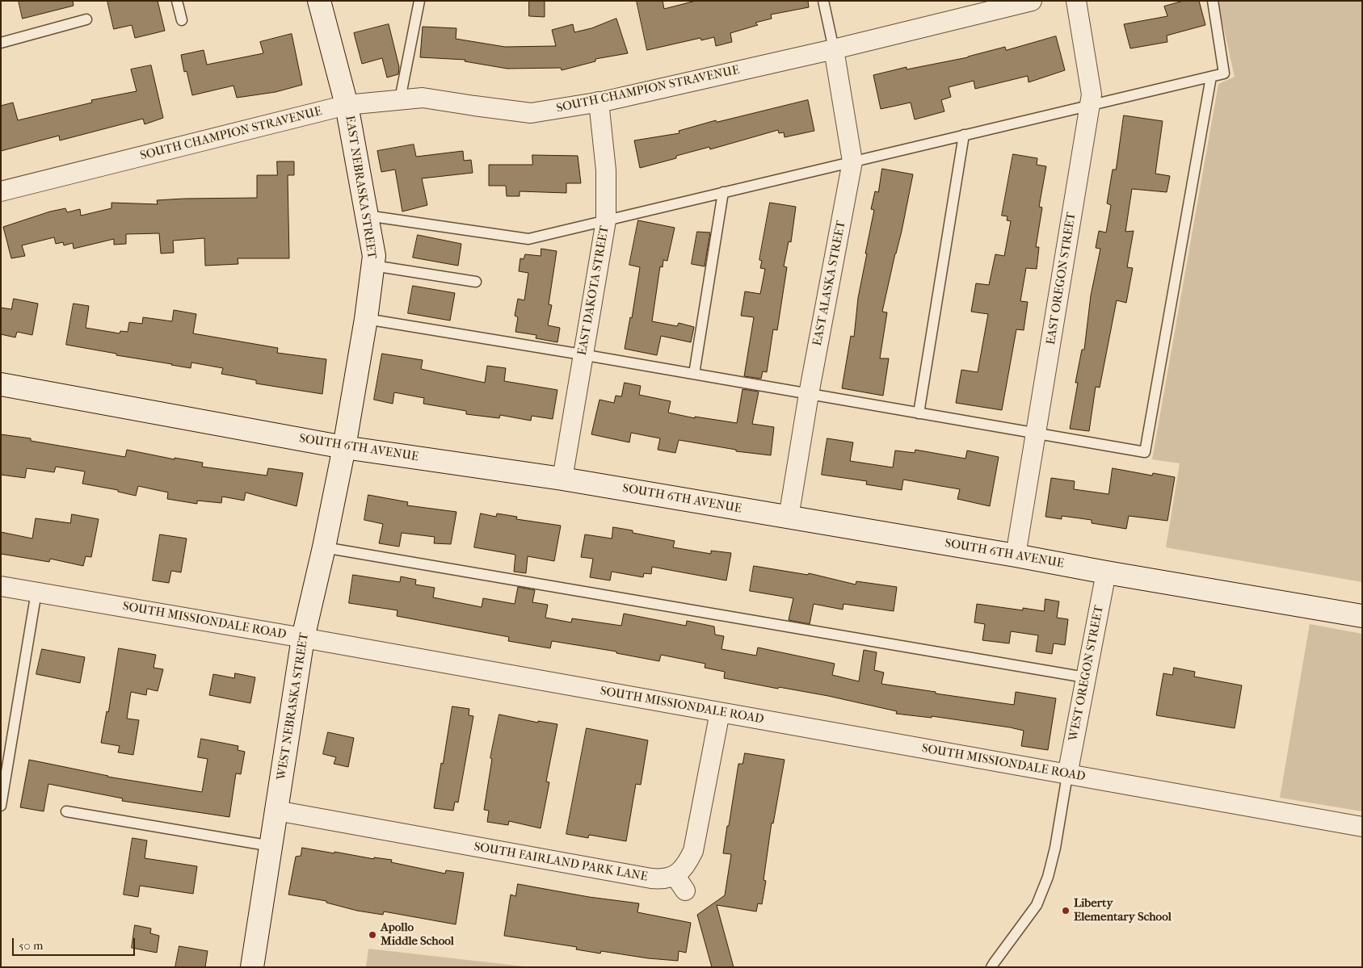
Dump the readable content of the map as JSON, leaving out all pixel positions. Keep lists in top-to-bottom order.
{
  "streets": {
    "street": [
      "SOUTH CHAMPION STRAVENUE",
      "EAST NEBRASKA STREET",
      "EAST OREGON STREET",
      "EAST ALASKA STREET",
      "EAST DAKOTA STREET",
      "SOUTH 6TH AVENUE",
      "SOUTH MISSIONDALE ROAD",
      "WEST OREGON STREET",
      "WEST NEBRASKA STREET",
      "SOUTH FAIRLAND PARK LANE"
    ]
  },
  "crossings": [
    ["SOUTH CHAMPION STRAVENUE", "EAST NEBRASKA STREET"],
    ["SOUTH CHAMPION STRAVENUE", "EAST ALASKA STREET"],
    ["SOUTH CHAMPION STRAVENUE", "EAST DAKOTA STREET"],
    ["EAST NEBRASKA STREET", "SOUTH 6TH AVENUE"],
    ["EAST NEBRASKA STREET", "WEST NEBRASKA STREET"],
    ["EAST OREGON STREET", "SOUTH 6TH AVENUE"],
    ["EAST ALASKA STREET", "SOUTH 6TH AVENUE"],
    ["EAST DAKOTA STREET", "SOUTH 6TH AVENUE"],
    ["SOUTH 6TH AVENUE", "WEST OREGON STREET"],
    ["SOUTH 6TH AVENUE", "WEST NEBRASKA STREET"],
    ["SOUTH MISSIONDALE ROAD", "WEST OREGON STREET"],
    ["SOUTH MISSIONDALE ROAD", "WEST NEBRASKA STREET"],
    ["SOUTH MISSIONDALE ROAD", "SOUTH FAIRLAND PARK LANE"],
    ["WEST NEBRASKA STREET", "SOUTH FAIRLAND PARK LANE"]
  ],
  "places": ["Liberty Elementary School", "Apollo Middle School"],
  "scale_bar": "50 m"
}
